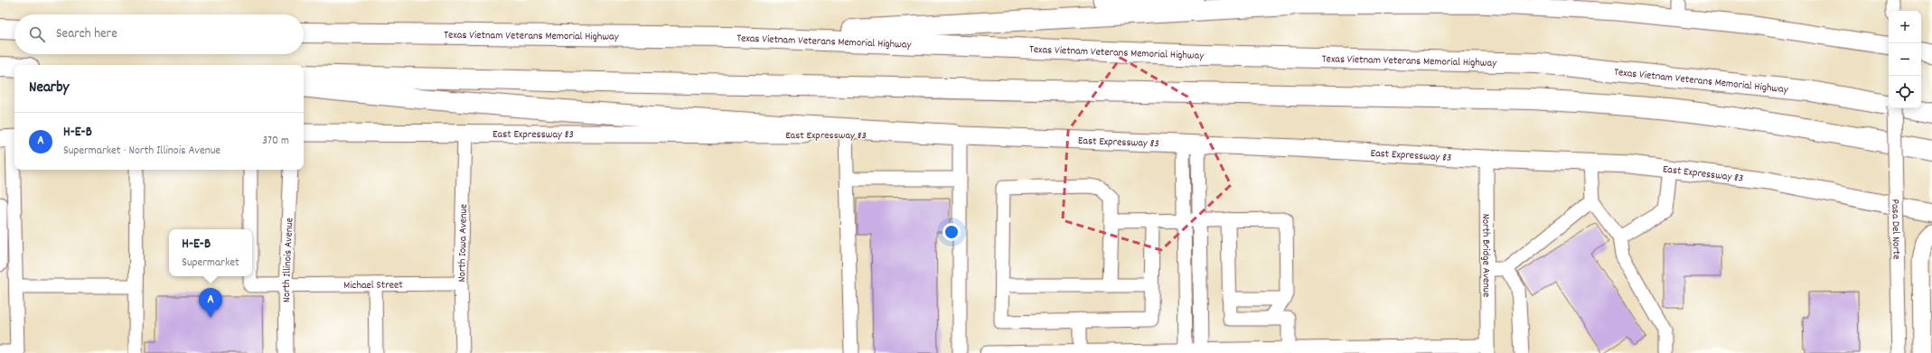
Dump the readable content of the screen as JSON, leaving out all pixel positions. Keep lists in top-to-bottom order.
{
  "streets": {
    "highway": ["Texas Vietnam Veterans Memorial Highway"],
    "main road": ["East Expressway 83"],
    "street": [
      "Pasa Del Norte",
      "North Iowa Avenue",
      "North Bridge Avenue",
      "North Illinois Avenue",
      "Michael Street"
    ]
  },
  "crossings": [
    ["East Expressway 83", "North Iowa Avenue"],
    ["East Expressway 83", "North Bridge Avenue"],
    ["North Iowa Avenue", "Michael Street"],
    ["North Illinois Avenue", "Michael Street"]
  ],
  "page": {
    "map_buttons": ["+", "−"],
    "search": "Search here",
    "heading": "Nearby",
    "list": [
      {
        "mark": "A",
        "name": "H-E-B",
        "note": "Supermarket · North Illinois Avenue",
        "value": "370 m"
      }
    ],
    "popup": ["H-E-B", "Supermarket"],
    "pins": "A"
  }
}
